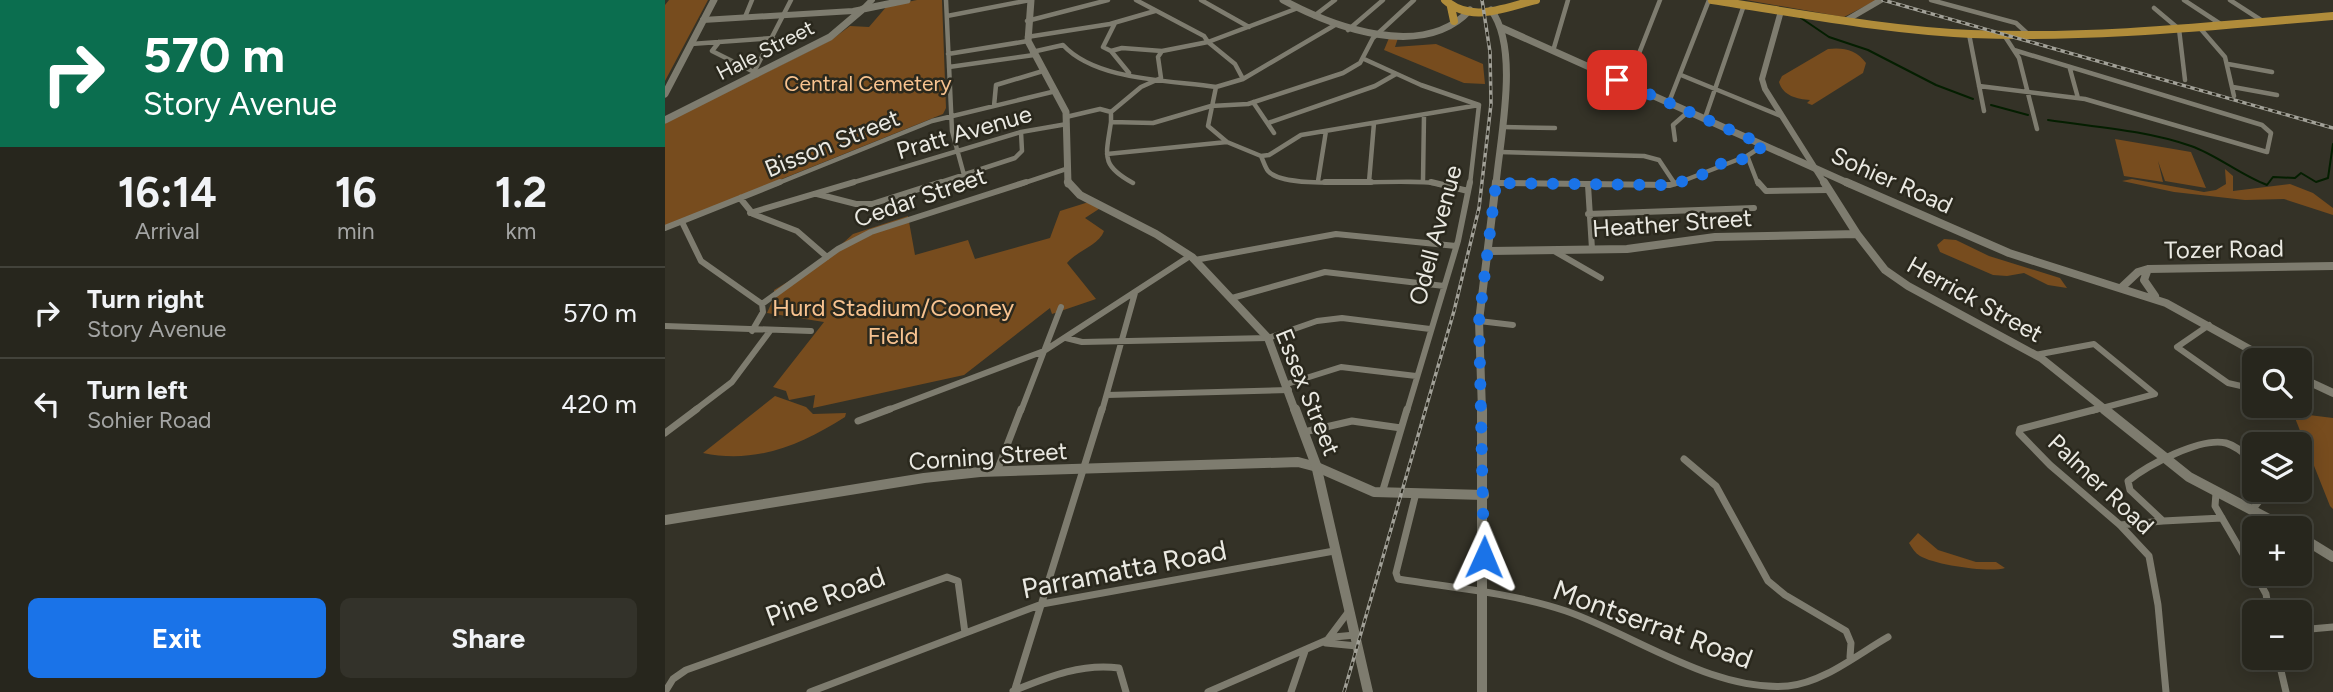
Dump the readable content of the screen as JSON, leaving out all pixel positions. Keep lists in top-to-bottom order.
{
  "streets": {
    "main road": [
      "Hale Street",
      "Sohier Road",
      "Tozer Road",
      "Essex Street"
    ],
    "street": [
      "Pratt Avenue",
      "Bisson Street",
      "Cedar Street",
      "Heather Street",
      "Odell Avenue",
      "Herrick Street",
      "Corning Street",
      "Palmer Road",
      "Parramatta Road",
      "Pine Road",
      "Montserrat Road"
    ]
  },
  "crossings": [
    ["Sohier Road", "Tozer Road"],
    ["Sohier Road", "Herrick Street"],
    ["Cedar Street", "Essex Street"],
    ["Heather Street", "Herrick Street"],
    ["Herrick Street", "Palmer Road"],
    ["Essex Street", "Corning Street"],
    ["Essex Street", "Parramatta Road"],
    ["Parramatta Road", "Pine Road"]
  ],
  "parks": ["Central Cemetery", "Hurd Stadium/Cooney Field"],
  "page": {
    "turn": ["570 m", "Story Avenue"],
    "eta": [
      "16:14",
      "Arrival",
      "16",
      "min",
      "1.2",
      "km"
    ],
    "list": [
      {
        "name": "Turn right",
        "note": "Story Avenue",
        "value": "570 m"
      },
      {
        "name": "Turn left",
        "note": "Sohier Road",
        "value": "420 m"
      }
    ],
    "map_buttons": ["+", "−"],
    "buttons": ["Exit", "Share"]
  }
}
